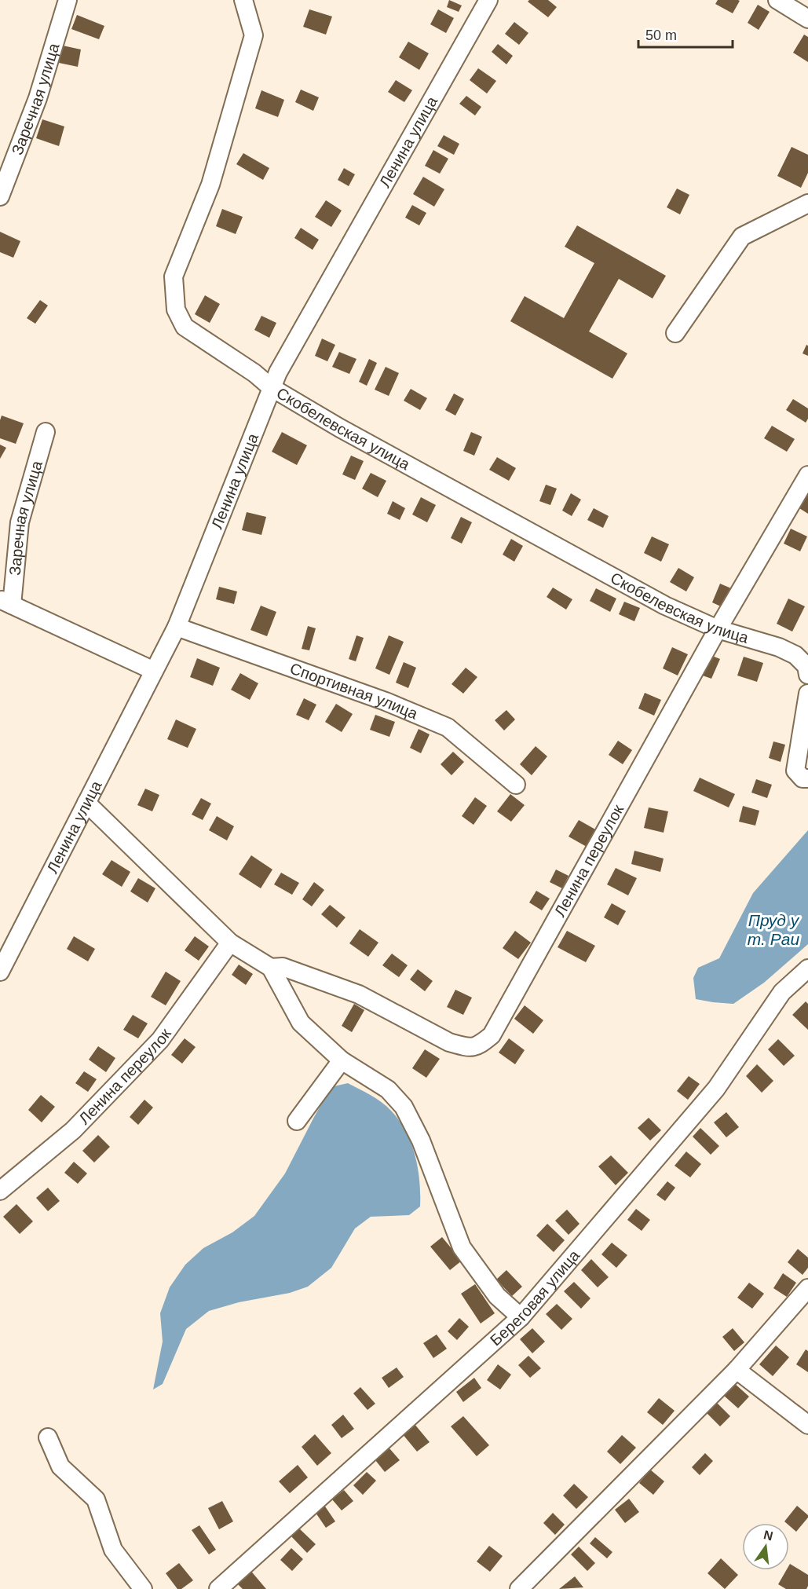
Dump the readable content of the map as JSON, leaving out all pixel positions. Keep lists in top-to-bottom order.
{
  "streets": {
    "street": [
      "Заречная улица",
      "Ленина улица",
      "Скобелевская улица",
      "Спортивная улица",
      "Ленина переулок",
      "Береговая улица"
    ]
  },
  "crossings": [
    ["Ленина улица", "Скобелевская улица"],
    ["Ленина улица", "Спортивная улица"],
    ["Скобелевская улица", "Ленина переулок"]
  ],
  "water": ["Пруд у т. Раи"],
  "scale_bar": "50 m",
  "north": "top"
}
